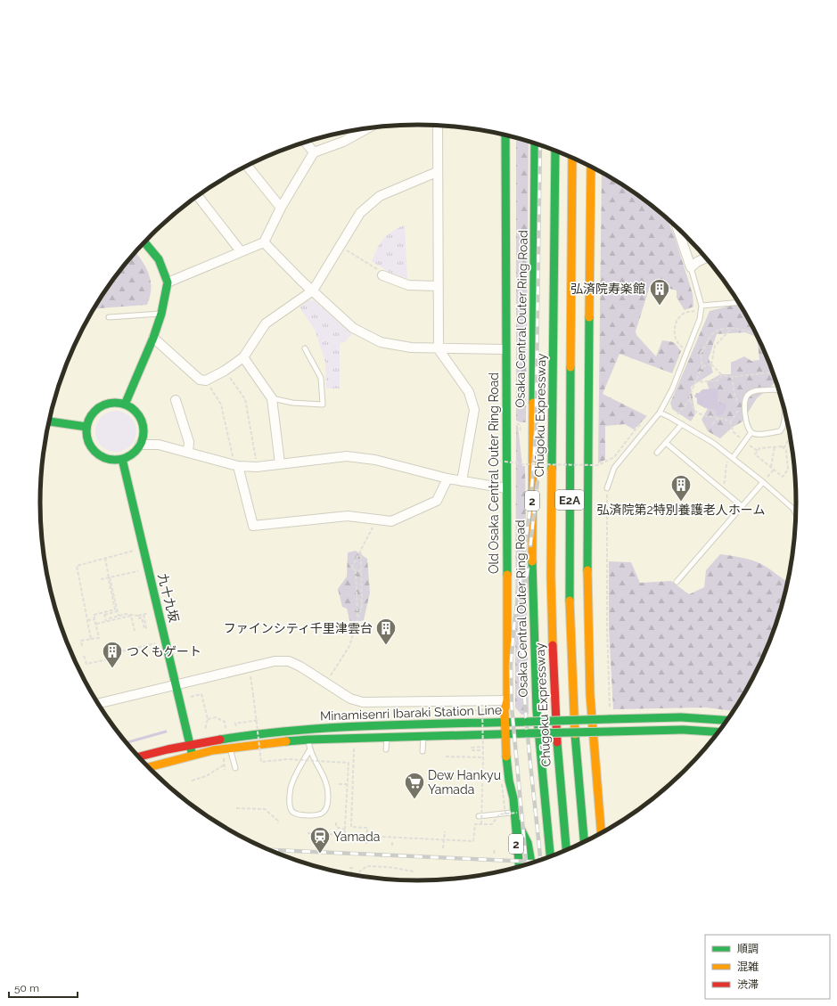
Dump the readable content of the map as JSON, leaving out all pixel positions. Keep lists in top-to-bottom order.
{
  "streets": {
    "main road": [
      "Osaka Central Outer Ring Road",
      "Chūgoku Expressway",
      "Old Osaka Central Outer Ring Road",
      "E2A",
      "2",
      "九十九坂",
      "Minamisenri Ibaraki Station Line"
    ]
  },
  "crossings": [
    ["Old Osaka Central Outer Ring Road", "Minamisenri Ibaraki Station Line"],
    ["九十九坂", "Minamisenri Ibaraki Station Line"]
  ],
  "places": {
    "building": [
      "弘済院寿楽館",
      "弘済院第2特別養護老人ホーム",
      "ファインシティ千里津雲台",
      "つくもゲート"
    ],
    "supermarket": ["Dew Hankyu Yamada"],
    "station": ["Yamada"]
  },
  "legend": ["順調", "混雑", "渋滞"],
  "scale_bar": "50 m"
}
